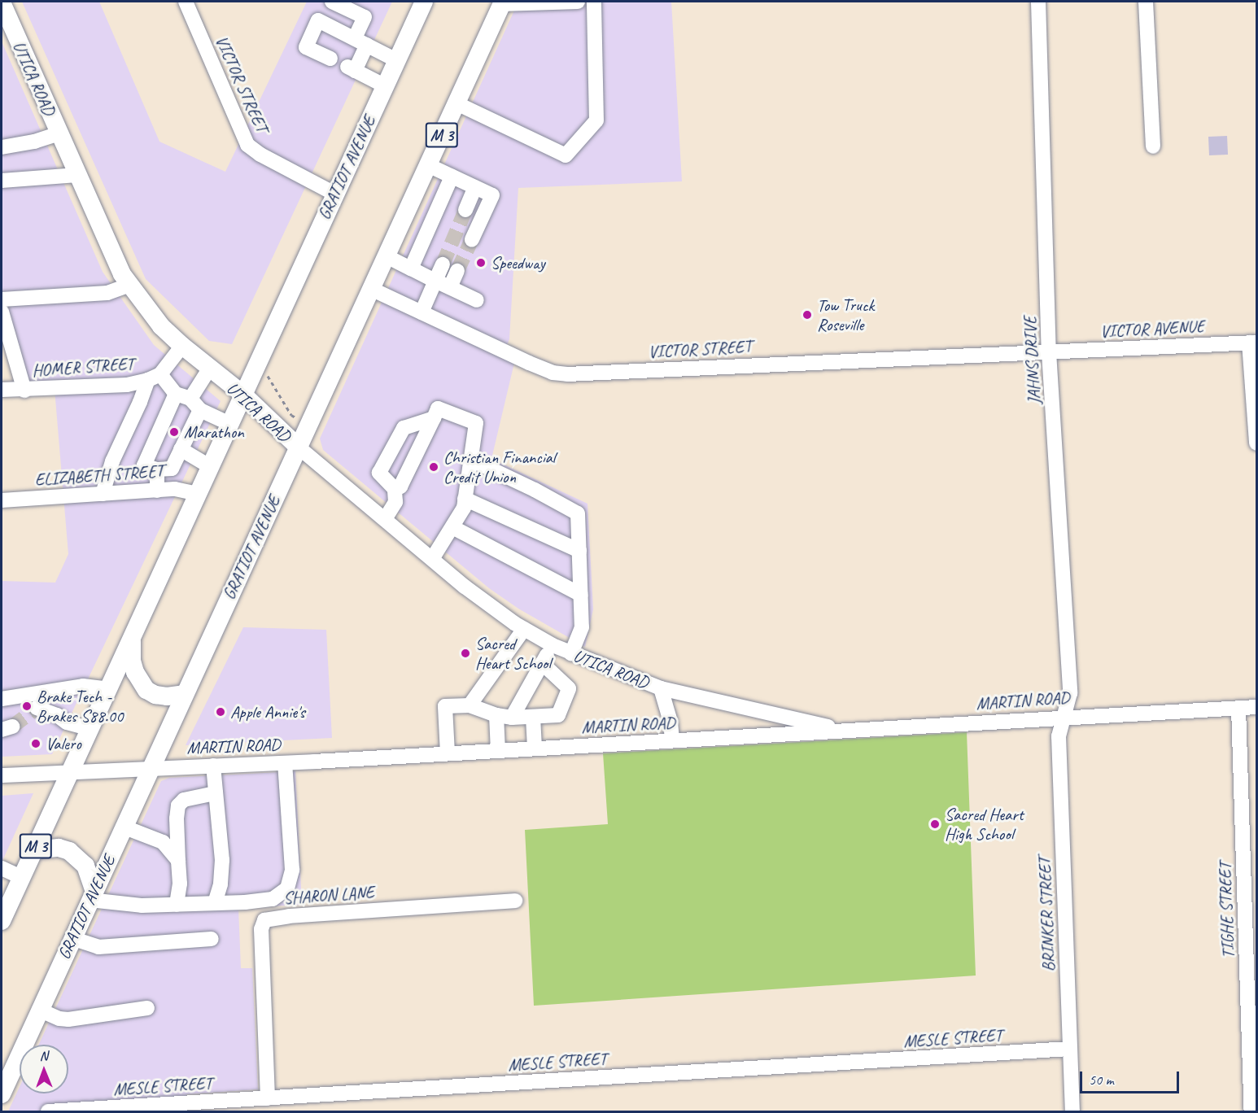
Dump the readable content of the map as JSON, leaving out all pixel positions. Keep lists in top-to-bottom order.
{
  "streets": {
    "main road": ["UTICA ROAD", "M 3", "GRATIOT AVENUE"],
    "street": [
      "VICTOR STREET",
      "VICTOR AVENUE",
      "JAHNS DRIVE",
      "HOMER STREET",
      "ELIZABETH STREET",
      "MARTIN ROAD",
      "SHARON LANE",
      "TIGHE STREET",
      "BRINKER STREET",
      "MESLE STREET"
    ]
  },
  "crossings": [
    ["UTICA ROAD", "GRATIOT AVENUE"],
    ["UTICA ROAD", "HOMER STREET"],
    ["UTICA ROAD", "MARTIN ROAD"],
    ["VICTOR STREET", "GRATIOT AVENUE"],
    ["VICTOR STREET", "VICTOR AVENUE"],
    ["VICTOR STREET", "JAHNS DRIVE"],
    ["GRATIOT AVENUE", "ELIZABETH STREET"],
    ["GRATIOT AVENUE", "MARTIN ROAD"],
    ["VICTOR AVENUE", "JAHNS DRIVE"],
    ["JAHNS DRIVE", "MARTIN ROAD"],
    ["JAHNS DRIVE", "BRINKER STREET"],
    ["MARTIN ROAD", "TIGHE STREET"],
    ["MARTIN ROAD", "BRINKER STREET"],
    ["SHARON LANE", "MESLE STREET"],
    ["BRINKER STREET", "MESLE STREET"]
  ],
  "places": [
    "Speedway",
    "Tow Truck Roseville",
    "Marathon",
    "Christian Financial Credit Union",
    "Sacred Heart School",
    "Brake Tech - Brakes S88.00",
    "Apple Annie's",
    "Valero",
    "Sacred Heart High School"
  ],
  "scale_bar": "50 m",
  "north": "top"
}
